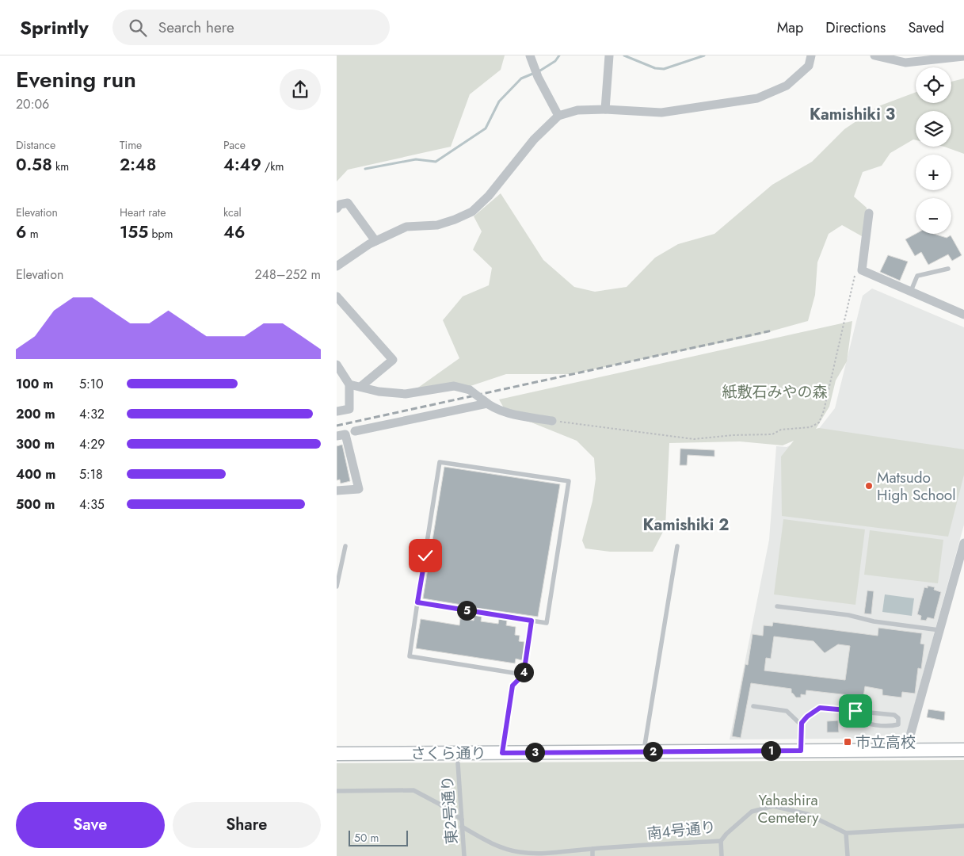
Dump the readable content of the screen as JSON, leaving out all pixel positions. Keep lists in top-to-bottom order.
{
  "streets": {
    "street": ["さくら通り"],
    "lane": ["東2号通り", "南4号通り"]
  },
  "crossings": [
    ["東2号通り", "南4号通り"]
  ],
  "districts": ["Kamishiki 3", "Kamishiki 2"],
  "parks": ["紙敷石みやの森", "Yahashira Cemetery"],
  "places": {
    "other": ["Matsudo High School"],
    "transit": ["市立高校"]
  },
  "scale_bar": "50 m",
  "page": {
    "header": "Sprintly",
    "search": "Search here",
    "nav": ["Map", "Directions", "Saved"],
    "heading": ["Evening run", "20:06"],
    "map_buttons": ["+", "−"],
    "stats": [
      ["Distance", "0.58 km"],
      ["Time", "2:48"],
      ["Pace", "4:49 /km"],
      ["Elevation", "6 m"],
      ["Heart rate", "155 bpm"],
      ["kcal", "46"]
    ],
    "chart": ["Elevation", "248–252 m"],
    "list": [
      {
        "name": "100 m",
        "note": "5:10"
      },
      {
        "name": "200 m",
        "note": "4:32"
      },
      {
        "name": "300 m",
        "note": "4:29"
      },
      {
        "name": "400 m",
        "note": "5:18"
      },
      {
        "name": "500 m",
        "note": "4:35"
      }
    ],
    "pins": [
      "5",
      "4",
      "1",
      "2",
      "3"
    ],
    "buttons": ["Save", "Share"],
    "scale": "50 m"
  }
}
